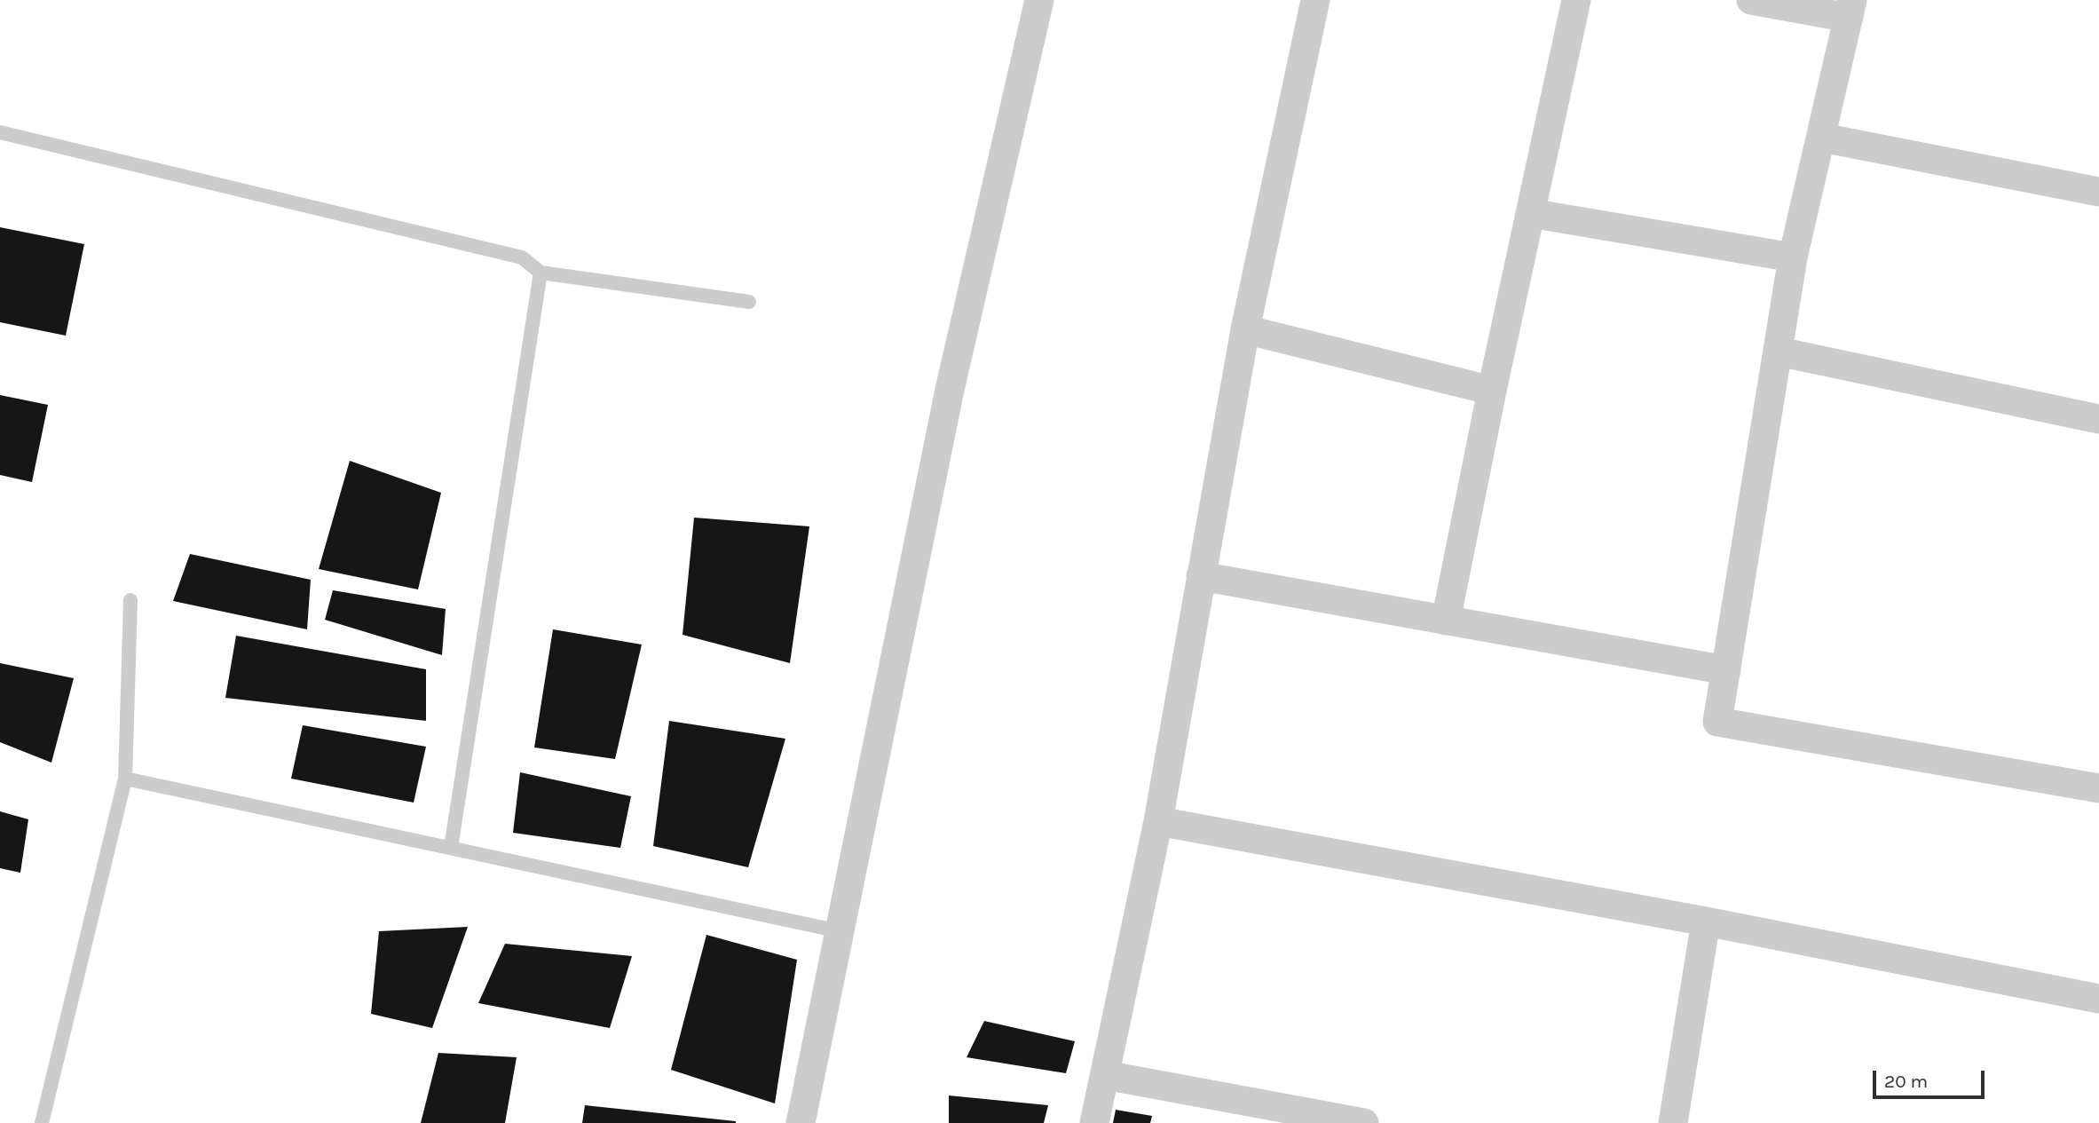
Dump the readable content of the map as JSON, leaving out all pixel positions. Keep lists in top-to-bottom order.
{
  "scale_bar": "20 m"
}
